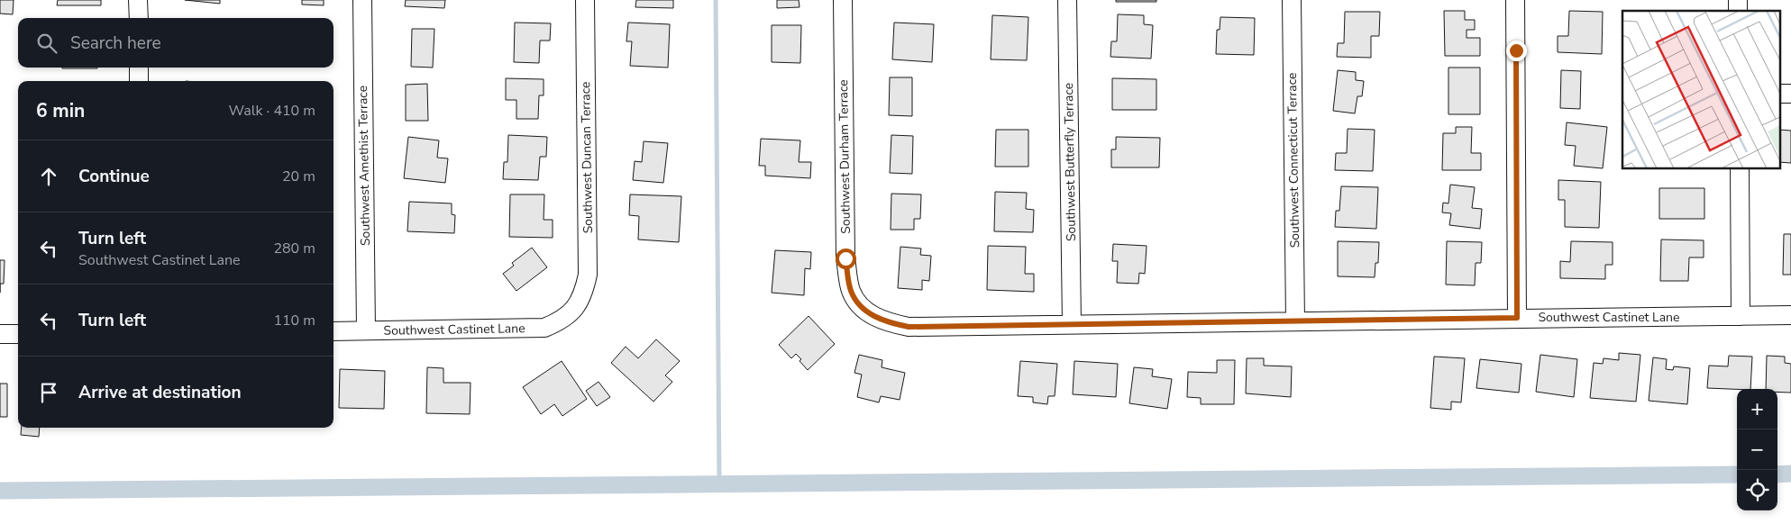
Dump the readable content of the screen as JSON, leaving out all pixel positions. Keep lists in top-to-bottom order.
{
  "streets": {
    "street": [
      "Southwest Durham Terrace",
      "Southwest Duncan Terrace",
      "Southwest Connecticut Terrace",
      "Southwest Butterfly Terrace",
      "Southwest Amethist Terrace",
      "Southwest Castinet Lane"
    ]
  },
  "crossings": [
    ["Southwest Durham Terrace", "Southwest Castinet Lane"],
    ["Southwest Duncan Terrace", "Southwest Castinet Lane"],
    ["Southwest Connecticut Terrace", "Southwest Castinet Lane"],
    ["Southwest Butterfly Terrace", "Southwest Castinet Lane"],
    ["Southwest Amethist Terrace", "Southwest Castinet Lane"]
  ],
  "page": {
    "search": "Search here",
    "heading": ["6 min", "Walk · 410 m"],
    "list": [
      ["Continue", "20 m"],
      ["Turn left", "Southwest Castinet Lane", "280 m"],
      ["Turn left", "110 m"],
      "Arrive at destination"
    ],
    "map_buttons": ["+", "−"]
  }
}
